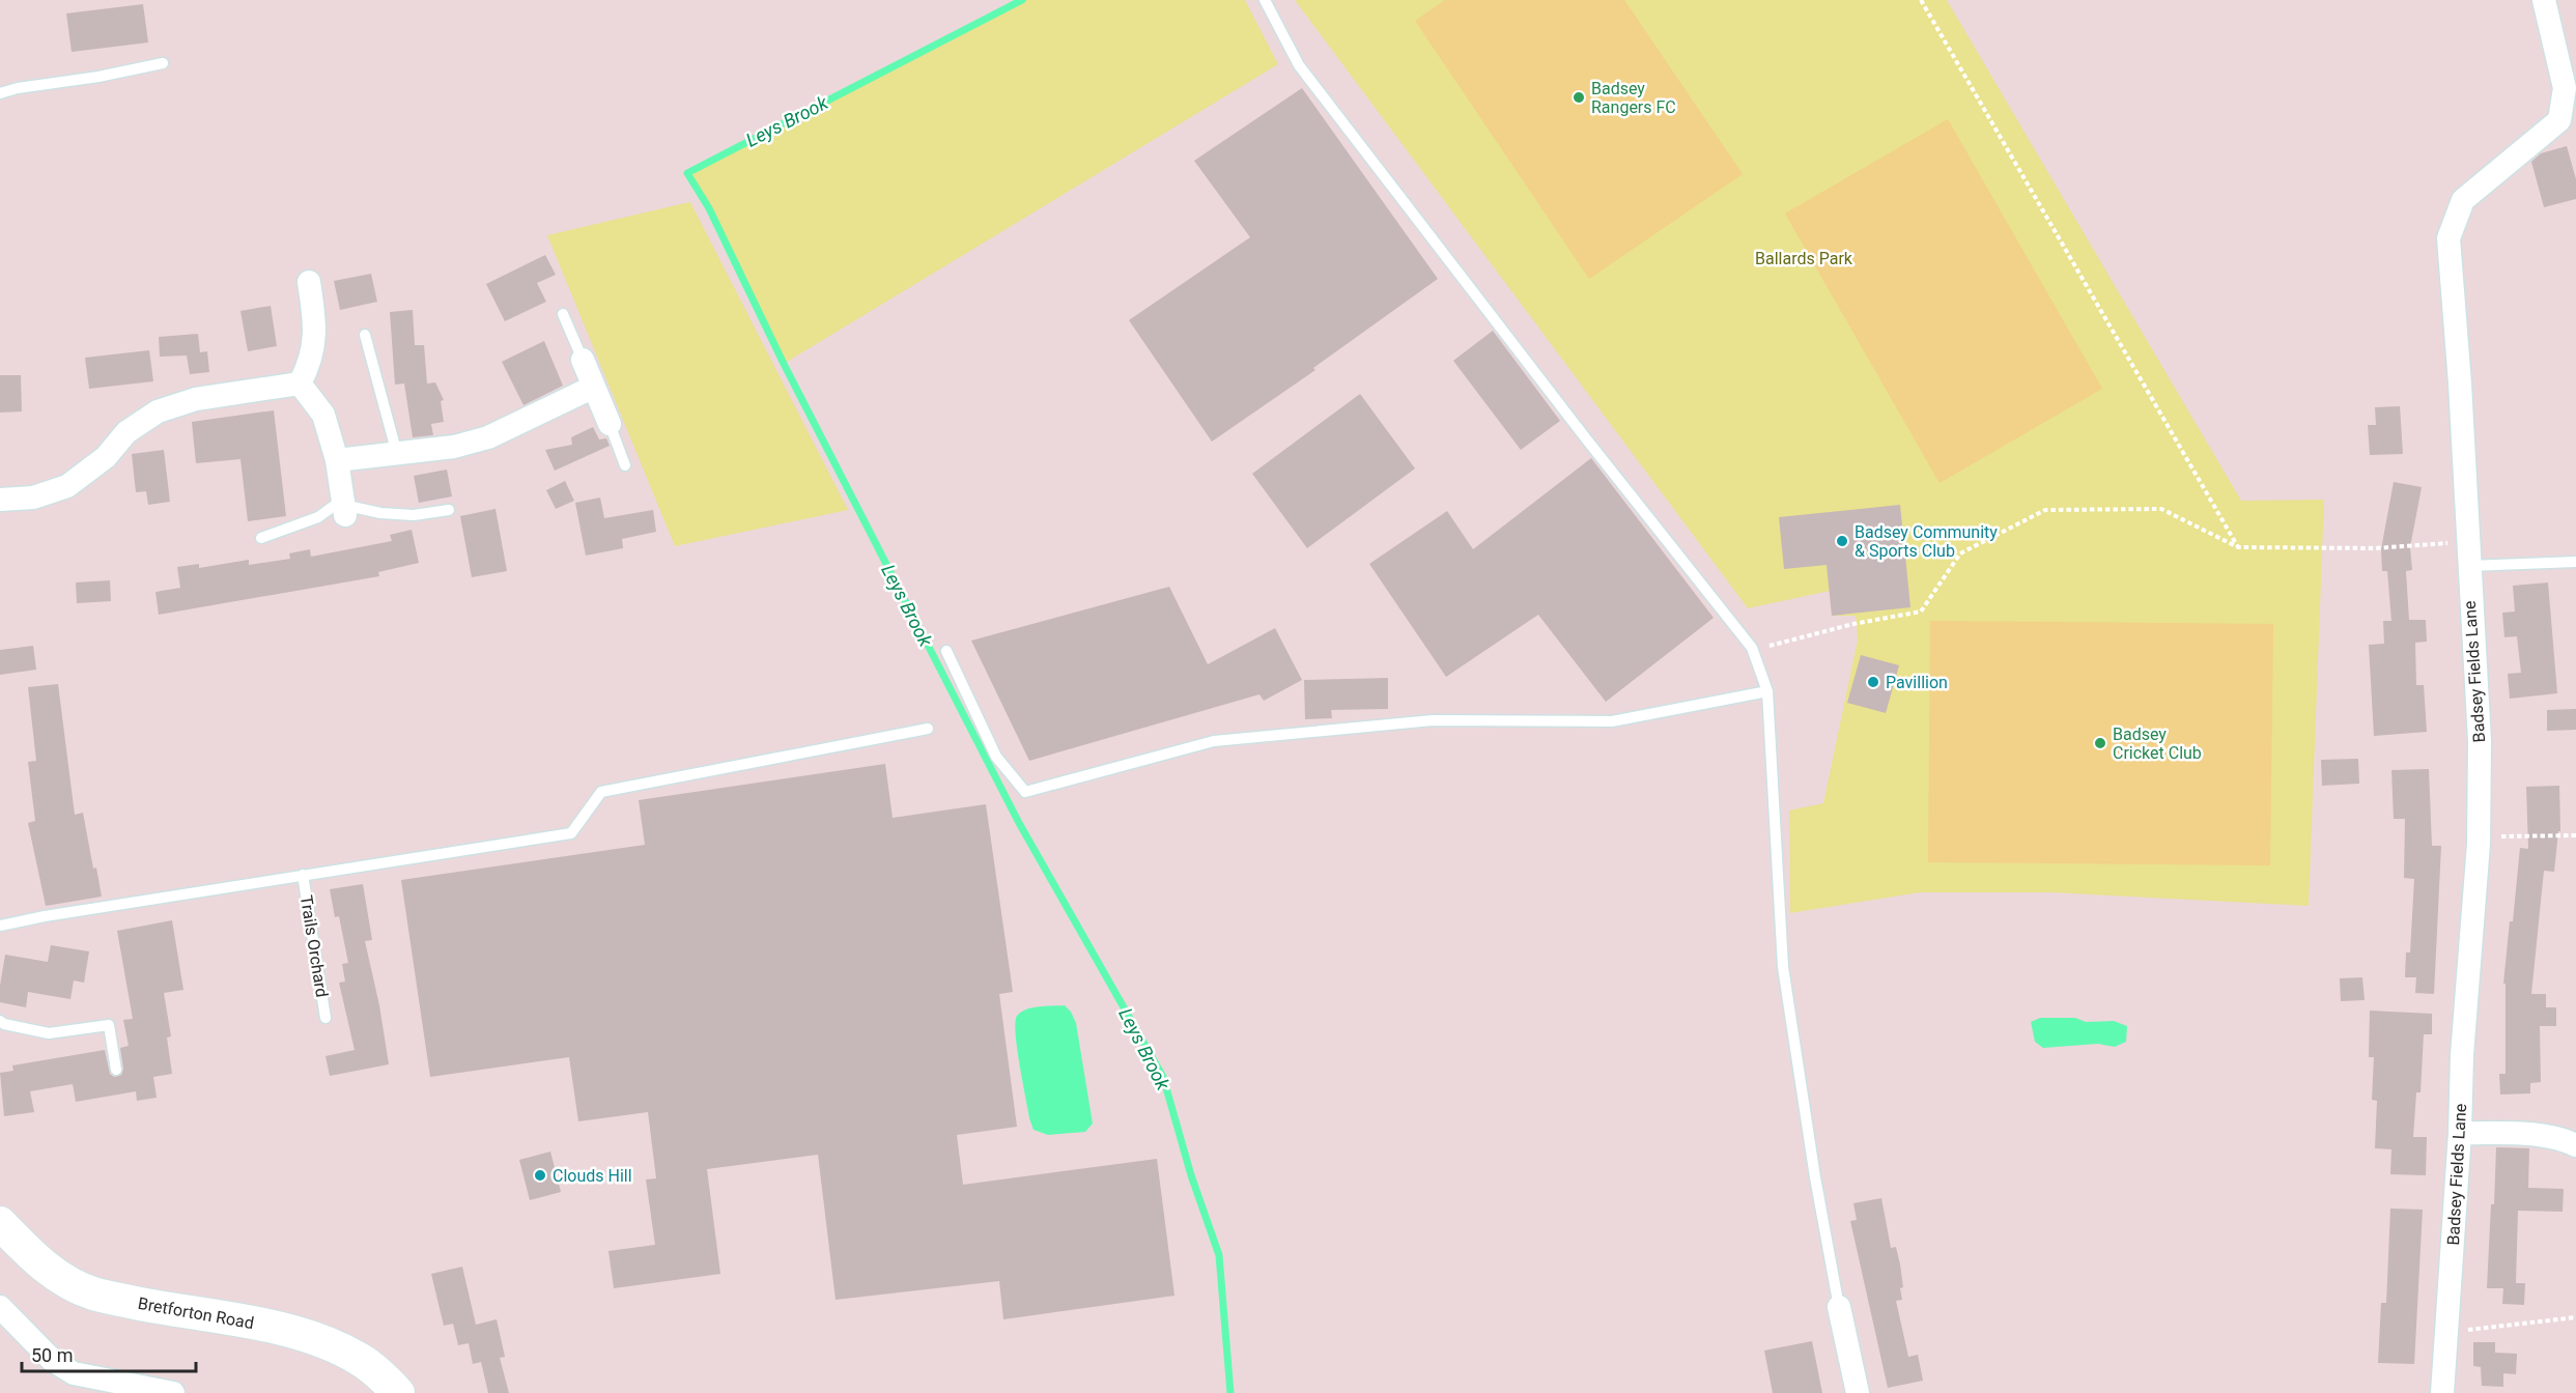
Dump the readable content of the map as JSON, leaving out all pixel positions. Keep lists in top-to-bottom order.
{
  "streets": {
    "main road": ["Bretforton Road"],
    "street": ["Badsey Fields Lane"],
    "lane": ["Trails Orchard"]
  },
  "water": ["Leys Brook"],
  "parks": ["Ballards Park"],
  "places": [
    "Badsey Rangers FC",
    "Badsey Community & Sports Club",
    "Pavillion",
    "Badsey Cricket Club",
    "Clouds Hill"
  ],
  "scale_bar": "50 m"
}
